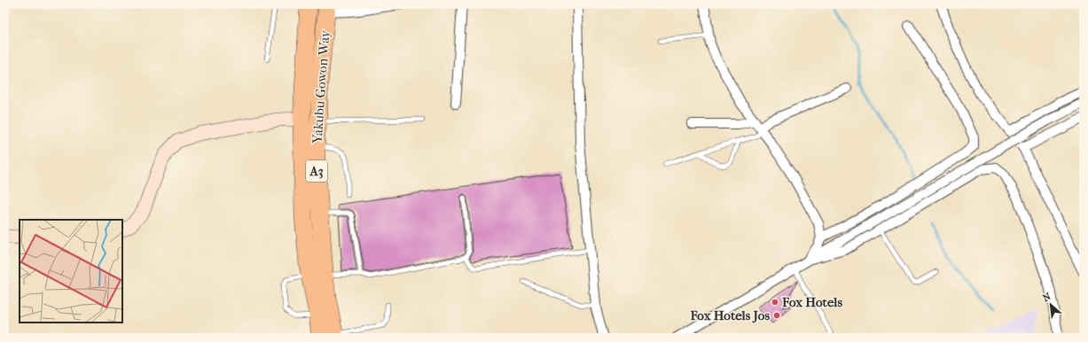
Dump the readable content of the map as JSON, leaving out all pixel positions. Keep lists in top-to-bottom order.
{
  "streets": {
    "highway": ["Yakubu Gowon Way", "A3"]
  },
  "places": ["Fox Hotels", "Fox Hotels Jos"],
  "north": "top left"
}
